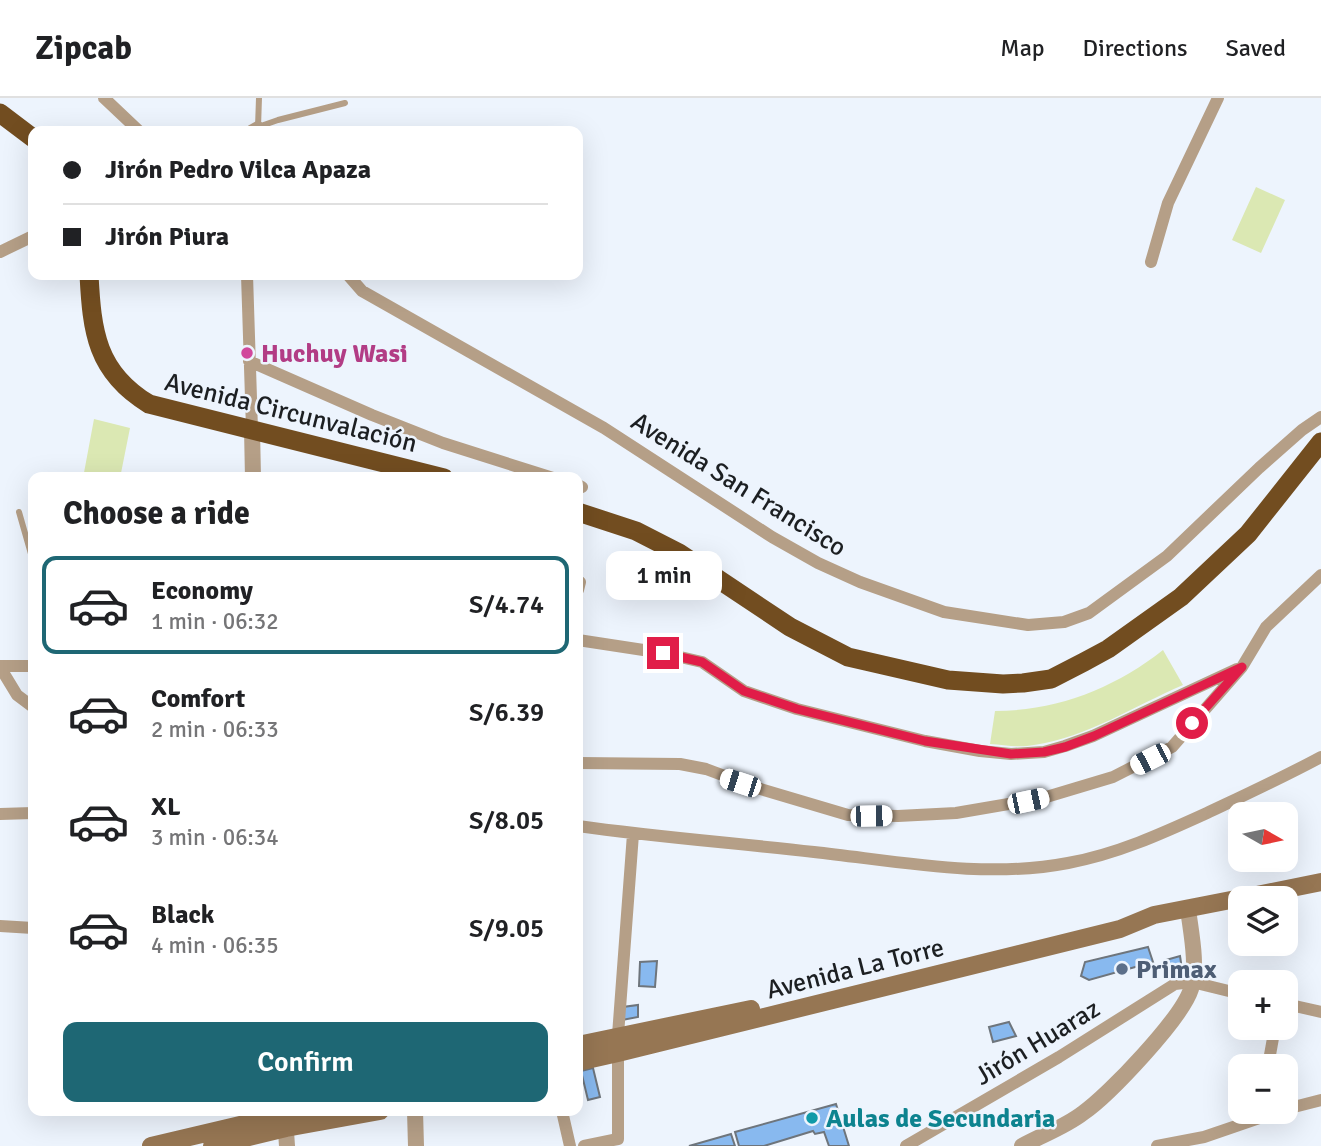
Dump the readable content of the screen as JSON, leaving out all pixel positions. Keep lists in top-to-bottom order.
{
  "streets": {
    "highway": ["Avenida Circunvalación"],
    "main road": ["Avenida La Torre"],
    "street": ["Avenida San Francisco", "Jirón Huaraz"]
  },
  "places": ["Huchuy Wasi", "Primax", "Aulas de Secundaria"],
  "north": "right",
  "page": {
    "header": "Zipcab",
    "nav": ["Map", "Directions", "Saved"],
    "banner": ["Jirón Pedro Vilca Apaza", "Jirón Piura"],
    "heading": "Choose a ride",
    "bubble": "1 min",
    "list": [
      {
        "name": "Economy",
        "note": "1 min · 06:32",
        "value": "S/4.74"
      },
      {
        "name": "Comfort",
        "note": "2 min · 06:33",
        "value": "S/6.39"
      },
      {
        "name": "XL",
        "note": "3 min · 06:34",
        "value": "S/8.05"
      },
      {
        "name": "Black",
        "note": "4 min · 06:35",
        "value": "S/9.05"
      }
    ],
    "map_buttons": ["+", "−"],
    "buttons": "Confirm"
  }
}
